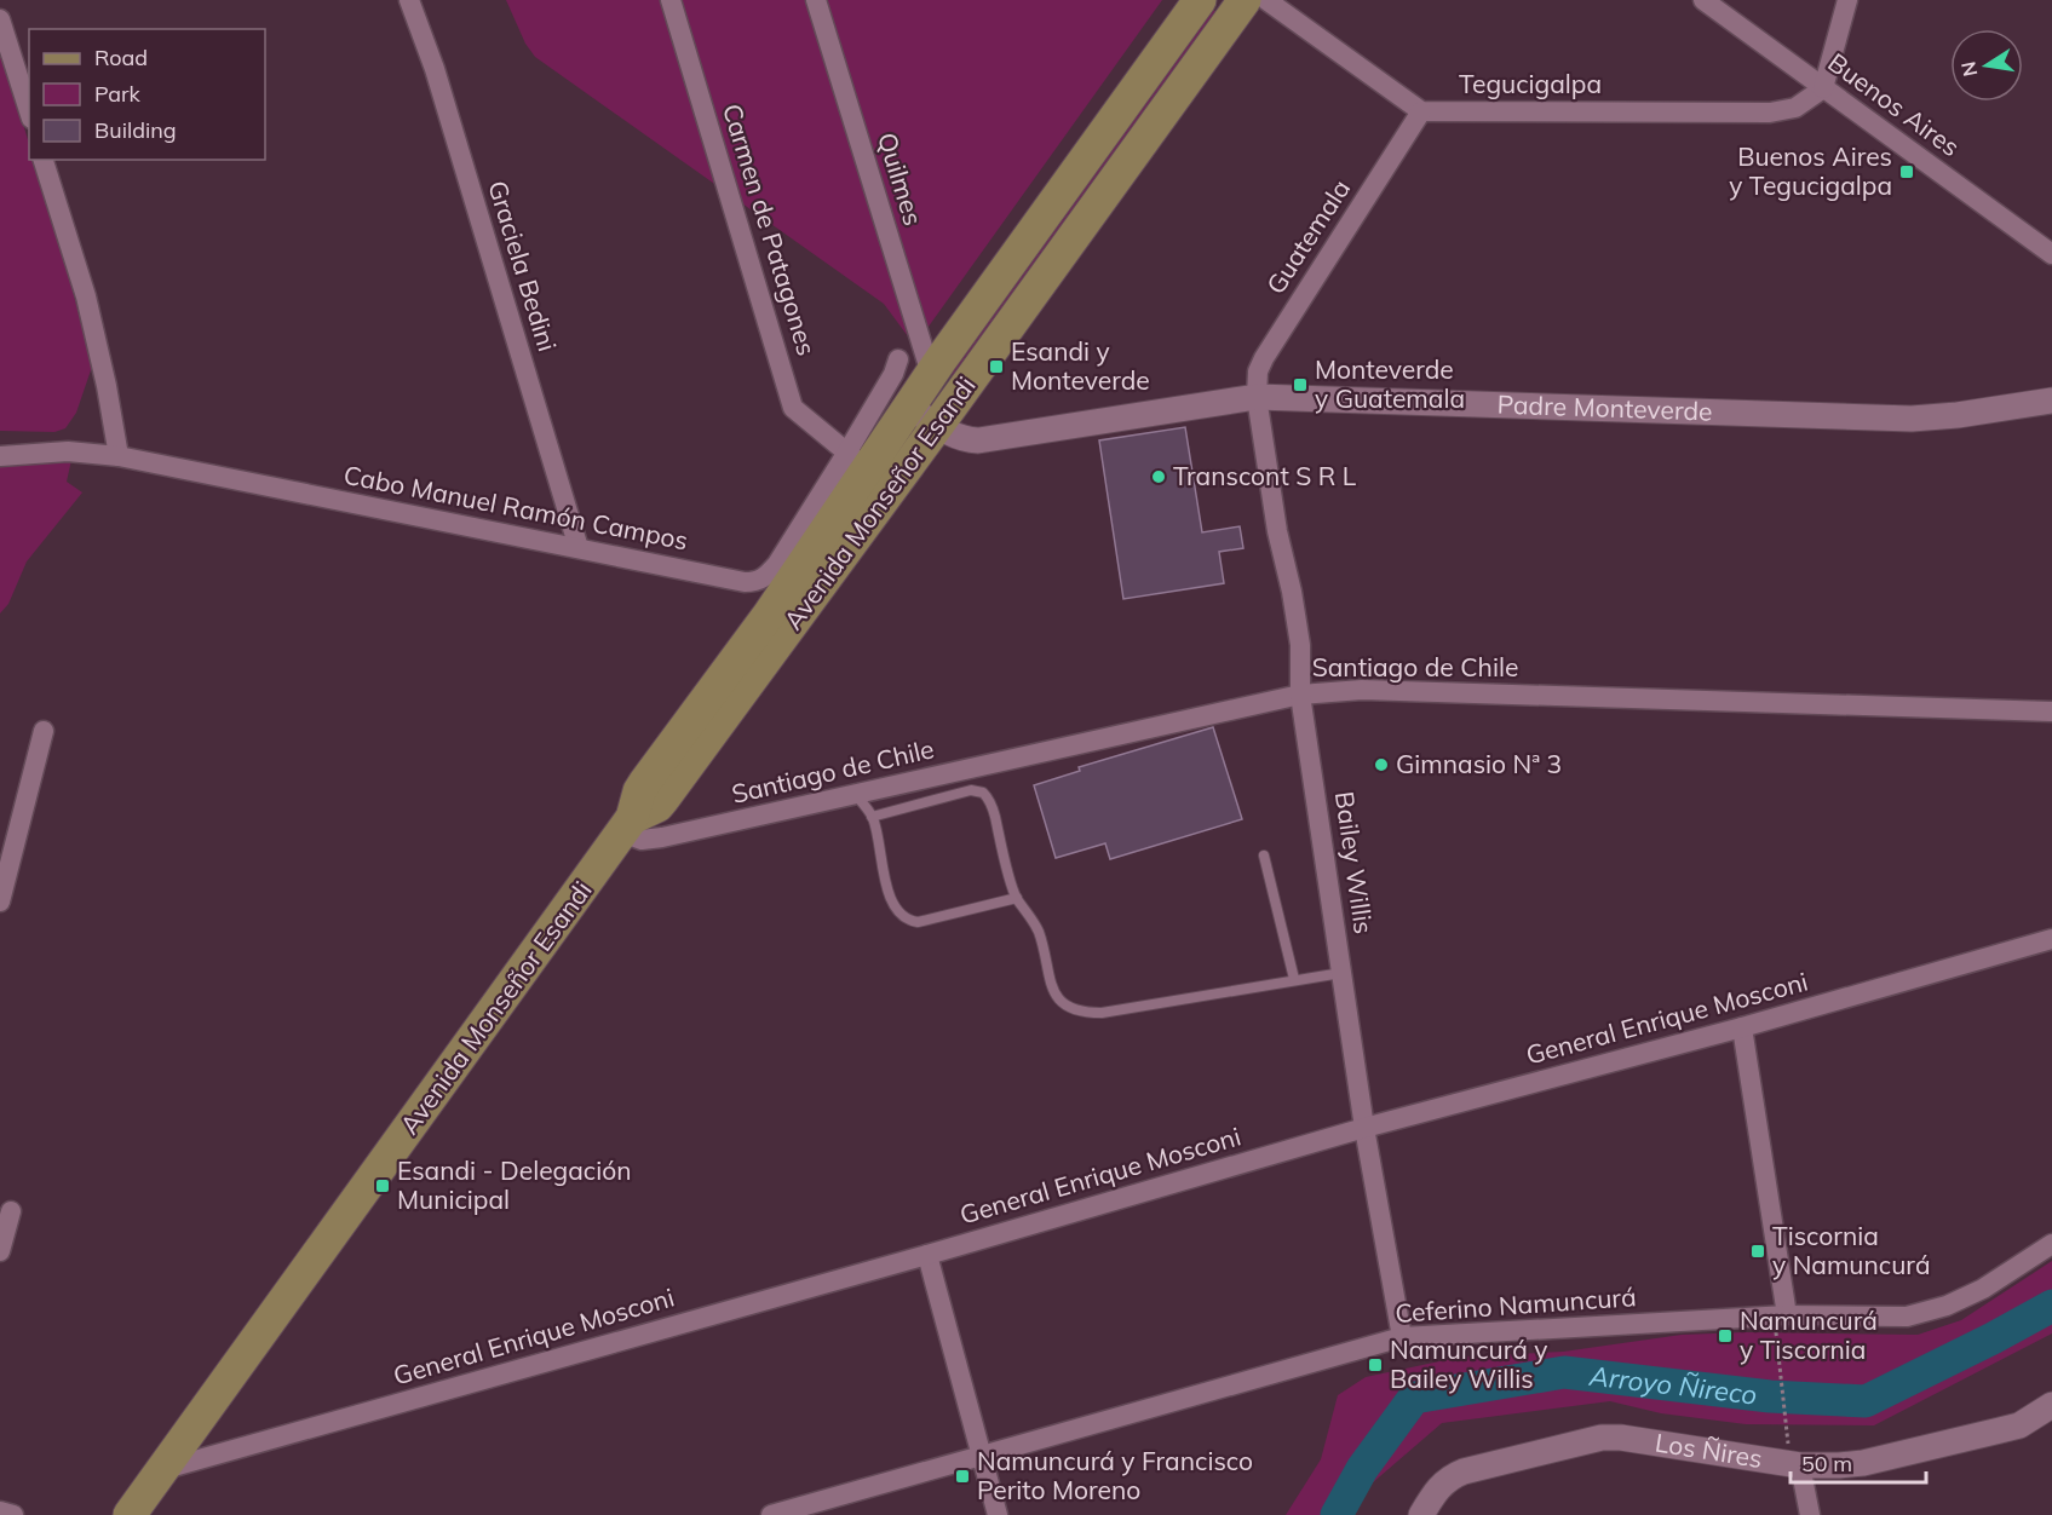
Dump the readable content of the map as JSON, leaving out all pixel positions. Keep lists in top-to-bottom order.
{
  "streets": {
    "main road": ["Avenida Monseñor Esandi"],
    "street": [
      "Tegucigalpa",
      "Buenos Aires",
      "Quilmes",
      "Carmen de Patagones",
      "Guatemala",
      "Graciela Bedini",
      "Padre Monteverde",
      "Cabo Manuel Ramón Campos",
      "Santiago de Chile",
      "Bailey Willis",
      "General Enrique Mosconi",
      "Ceferino Namuncurá",
      "Los Ñires"
    ]
  },
  "crossings": [
    ["Tegucigalpa", "Buenos Aires"],
    ["Tegucigalpa", "Guatemala"],
    ["Quilmes", "Avenida Monseñor Esandi"],
    ["Carmen de Patagones", "Avenida Monseñor Esandi"],
    ["Carmen de Patagones", "Cabo Manuel Ramón Campos"],
    ["Guatemala", "Padre Monteverde"],
    ["Guatemala", "Bailey Willis"],
    ["Graciela Bedini", "Cabo Manuel Ramón Campos"],
    ["Padre Monteverde", "Avenida Monseñor Esandi"],
    ["Padre Monteverde", "Bailey Willis"],
    ["Avenida Monseñor Esandi", "Cabo Manuel Ramón Campos"],
    ["Avenida Monseñor Esandi", "Santiago de Chile"],
    ["Avenida Monseñor Esandi", "General Enrique Mosconi"],
    ["Santiago de Chile", "Bailey Willis"],
    ["Bailey Willis", "General Enrique Mosconi"],
    ["Bailey Willis", "Ceferino Namuncurá"]
  ],
  "water": ["Arroyo Ñireco"],
  "places": {
    "transit": [
      "Buenos Aires y Tegucigalpa",
      "Esandi y Monteverde",
      "Monteverde y Guatemala",
      "Esandi - Delegación Municipal",
      "Tiscornia y Namuncurá",
      "Namuncurá y Tiscornia",
      "Namuncurá y Bailey Willis",
      "Namuncurá y Francisco Perito Moreno"
    ],
    "other": ["Transcont S R L", "Gimnasio Nª 3"]
  },
  "legend": ["Road", "Park", "Building"],
  "scale_bar": "50 m",
  "north": "left"
}
